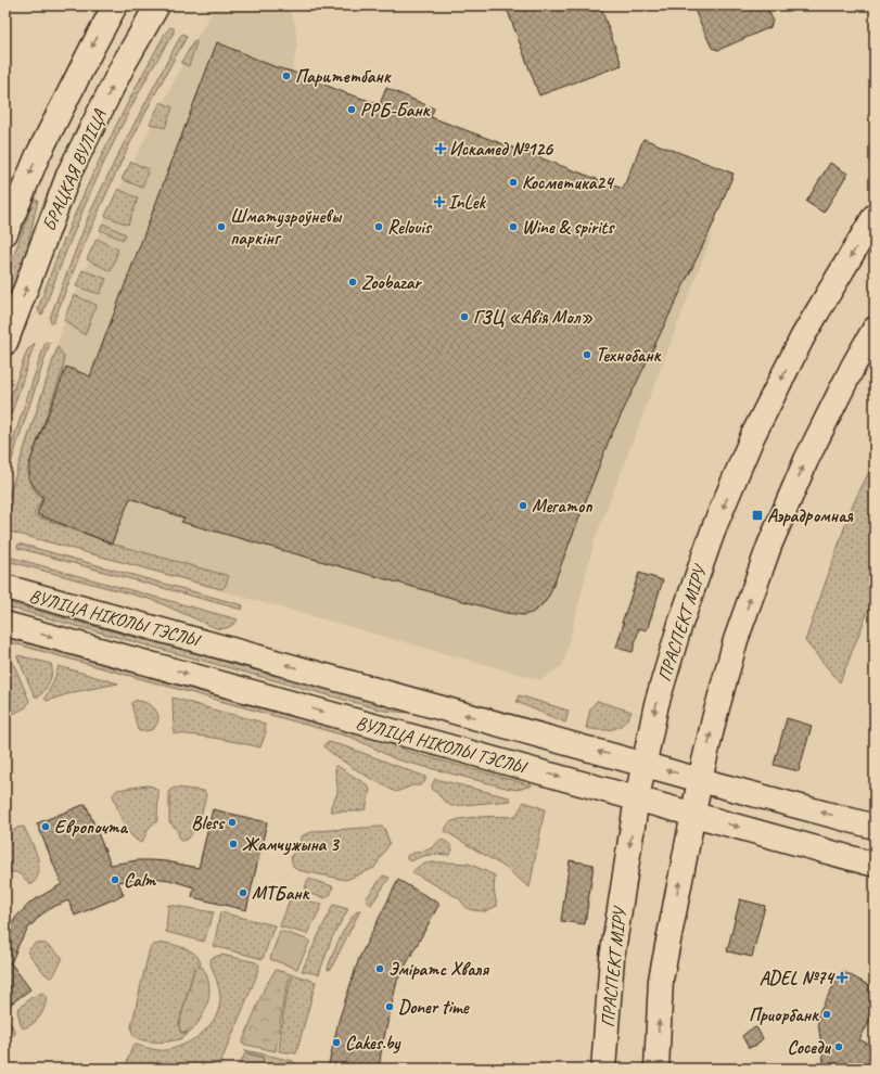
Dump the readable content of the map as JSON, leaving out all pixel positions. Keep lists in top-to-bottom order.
{
  "streets": {
    "main road": ["БРАЦКАЯ ВУЛІЦА", "ВУЛІЦА НІКОЛЫ ТЭСЛЫ", "ПРАСПЕКТ МІРУ"]
  },
  "crossings": [
    ["ВУЛІЦА НІКОЛЫ ТЭСЛЫ", "ПРАСПЕКТ МІРУ"]
  ],
  "places": {
    "other": [
      "Паритетбанк",
      "РРБ-Банк",
      "Косметика24",
      "Шматузроўневы паркінг",
      "Relouis",
      "Wine & spirits",
      "Zoobazar",
      "ГЗЦ «Авія Мол»",
      "Технобанк",
      "Мегатоп",
      "Bless",
      "Европочта",
      "Жамчужына 3",
      "Calm",
      "МТБанк",
      "Эміратс Хваля",
      "Doner time",
      "Приорбанк",
      "Cakes.by",
      "Соседи"
    ],
    "health": ["Искамед №126", "InLek", "ADEL №74"],
    "transit": ["Аэрадромная"]
  }
}
